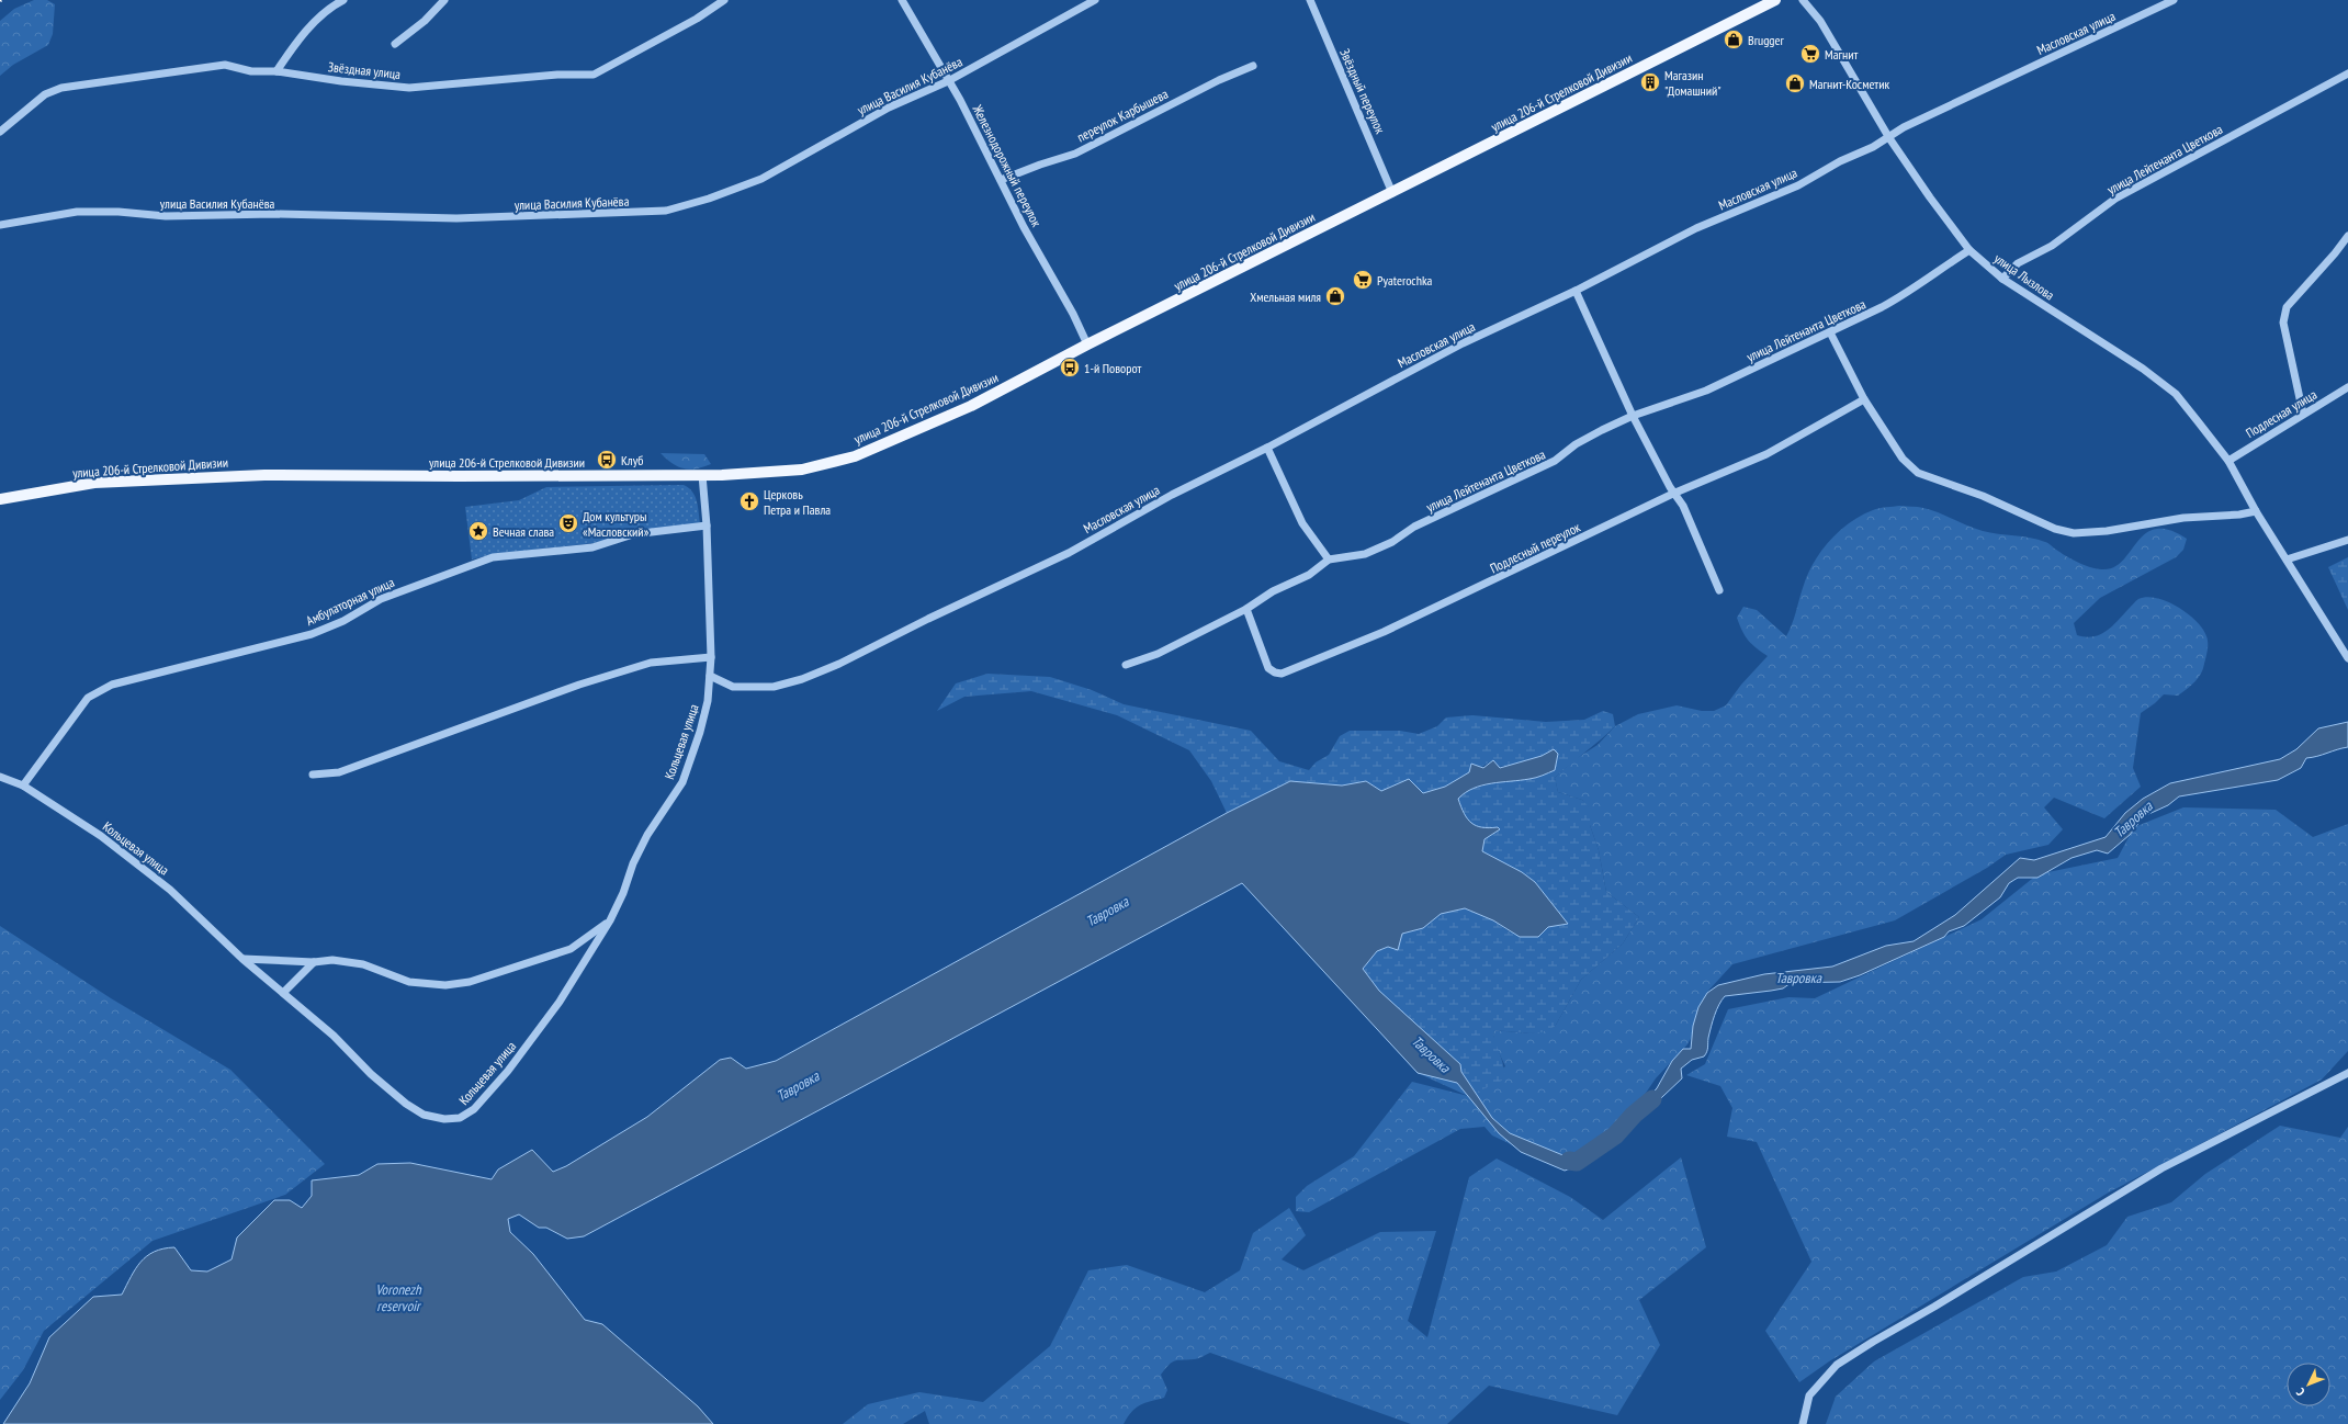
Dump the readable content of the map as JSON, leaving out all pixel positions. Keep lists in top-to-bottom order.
{
  "streets": {
    "main road": ["улица 206-й Стрелковой Дивизии"],
    "street": [
      "Масловская улица",
      "Звёздная улица",
      "улица Василия Кубанёва",
      "Звёздный переулок",
      "переулок Карбышева",
      "улица Лейтенанта Цветкова",
      "Железнодорожный переулок",
      "улица Лызлова",
      "Подлесная улица",
      "Подлесный переулок",
      "Амбулаторная улица",
      "Кольцевая улица"
    ]
  },
  "crossings": [
    ["Масловская улица", "улица Лызлова"],
    ["Масловская улица", "Кольцевая улица"],
    ["улица Василия Кубанёва", "Железнодорожный переулок"],
    ["Звёздный переулок", "улица 206-й Стрелковой Дивизии"],
    ["улица 206-й Стрелковой Дивизии", "Железнодорожный переулок"],
    ["улица 206-й Стрелковой Дивизии", "Кольцевая улица"],
    ["переулок Карбышева", "Железнодорожный переулок"],
    ["улица Лейтенанта Цветкова", "улица Лызлова"],
    ["улица Лейтенанта Цветкова", "Подлесный переулок"],
    ["улица Лызлова", "Подлесная улица"],
    ["Амбулаторная улица", "Кольцевая улица"]
  ],
  "water": ["Тавровка", "Voronezh reservoir"],
  "places": {
    "shop": ["Brugger", "Магнит-Косметик", "Хмельная миля"],
    "supermarket": ["Магнит", "Pyaterochka"],
    "building": ["Магазин \"Домашний\""],
    "bus stop": ["1-й Поворот", "Клуб"],
    "church": ["Церковь Петра и Павла"],
    "theatre": ["Дом культуры «Масловский»"],
    "place": ["Вечная слава"]
  },
  "north": "bottom left"
}
